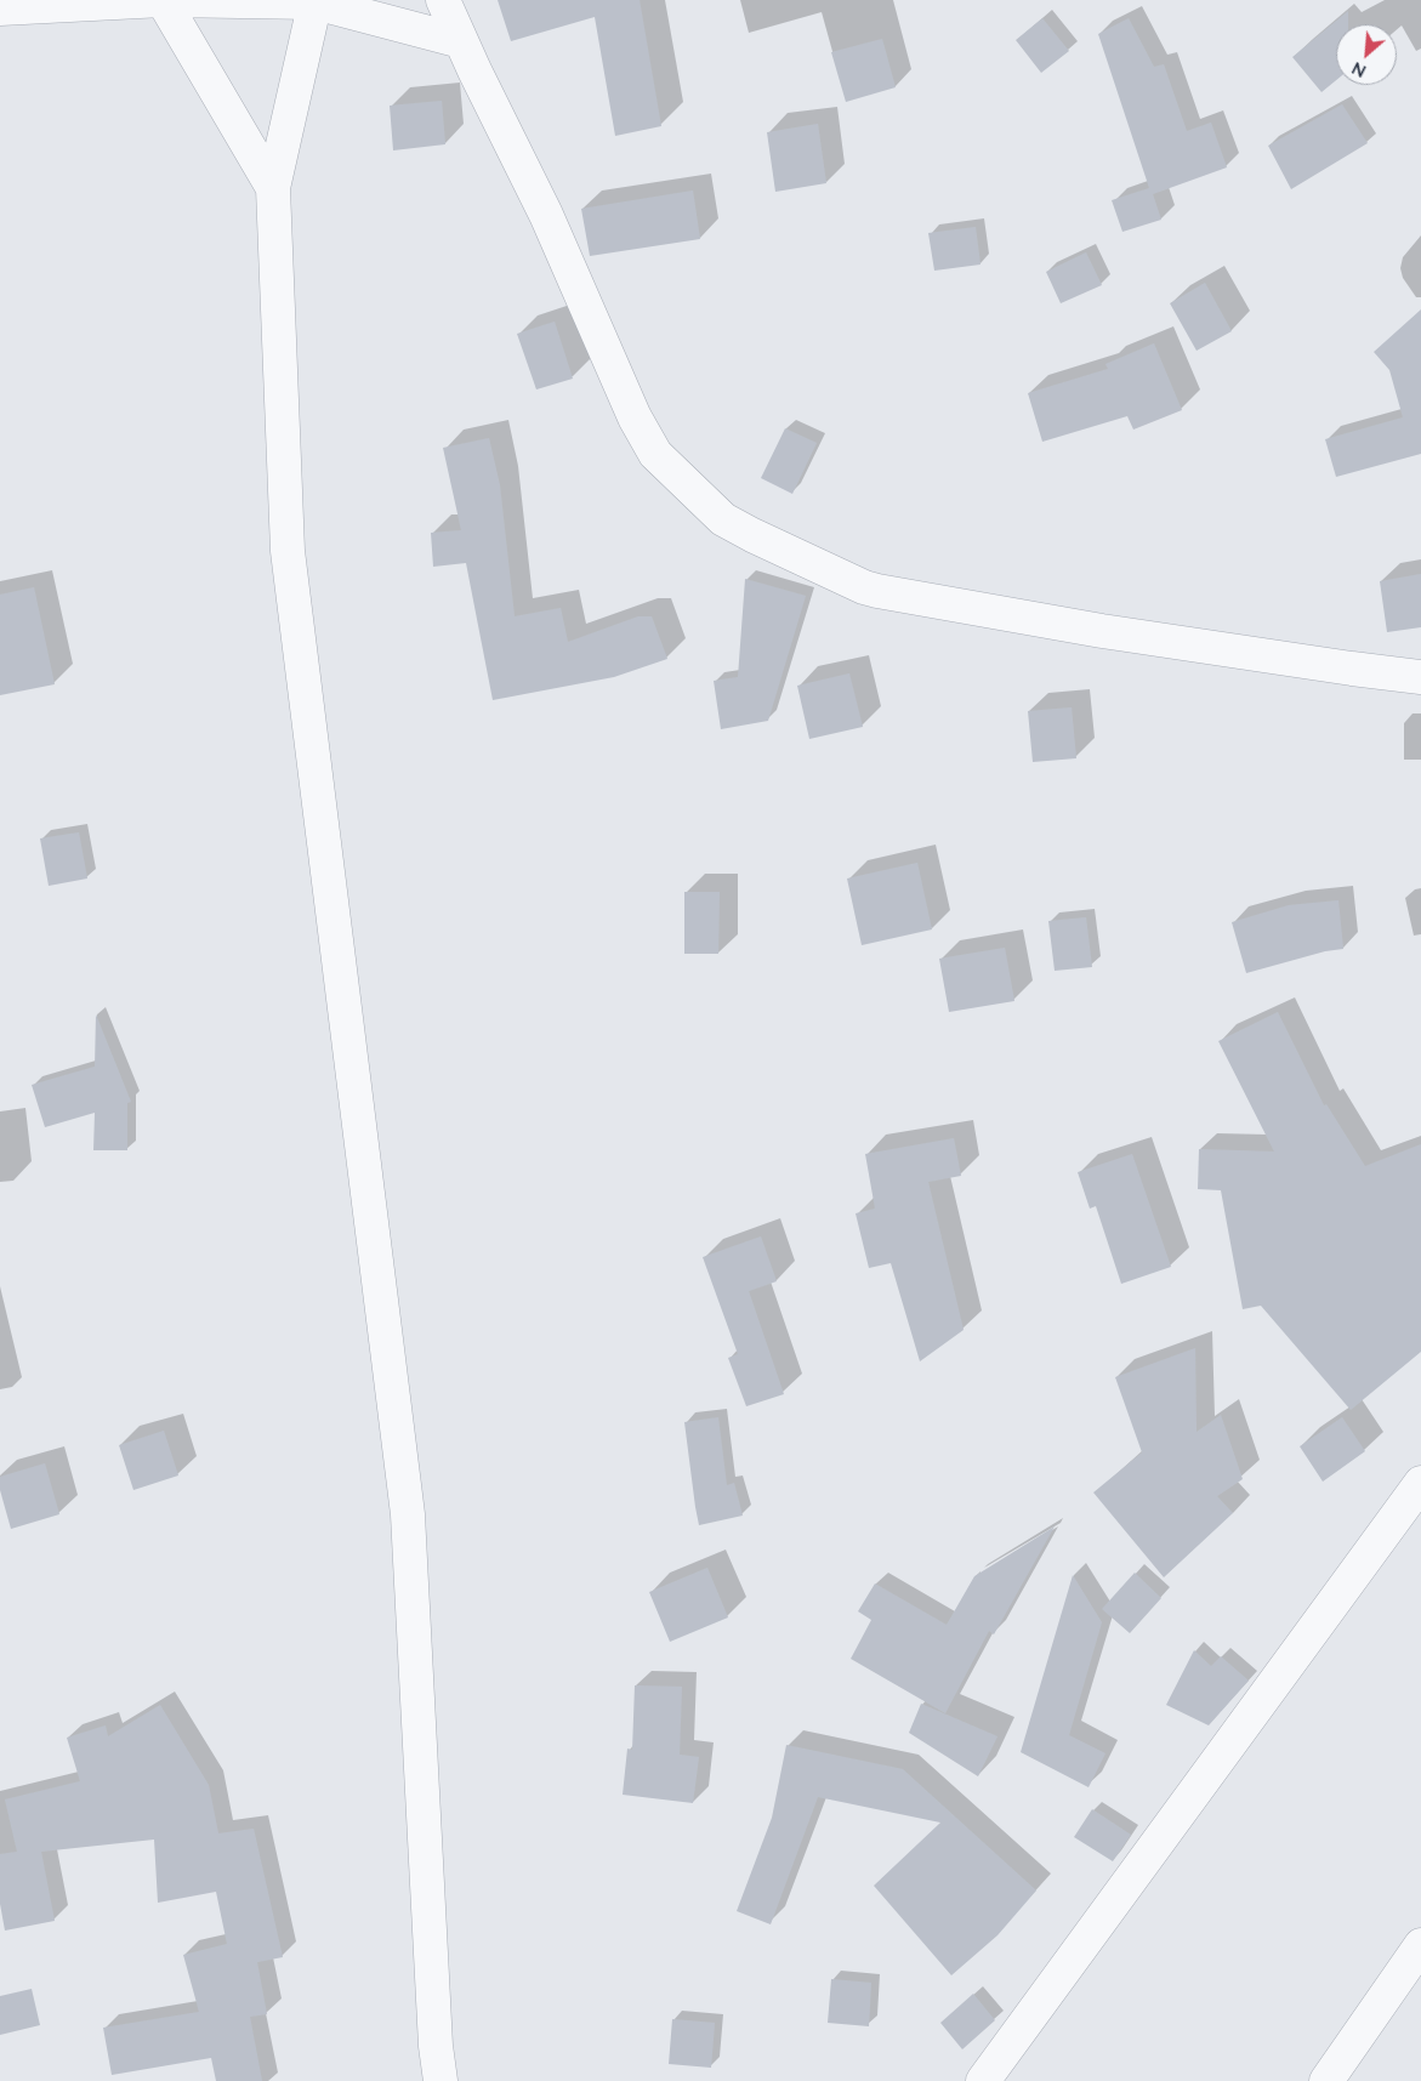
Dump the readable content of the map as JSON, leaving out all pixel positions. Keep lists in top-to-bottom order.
{
  "north": "bottom left"
}
